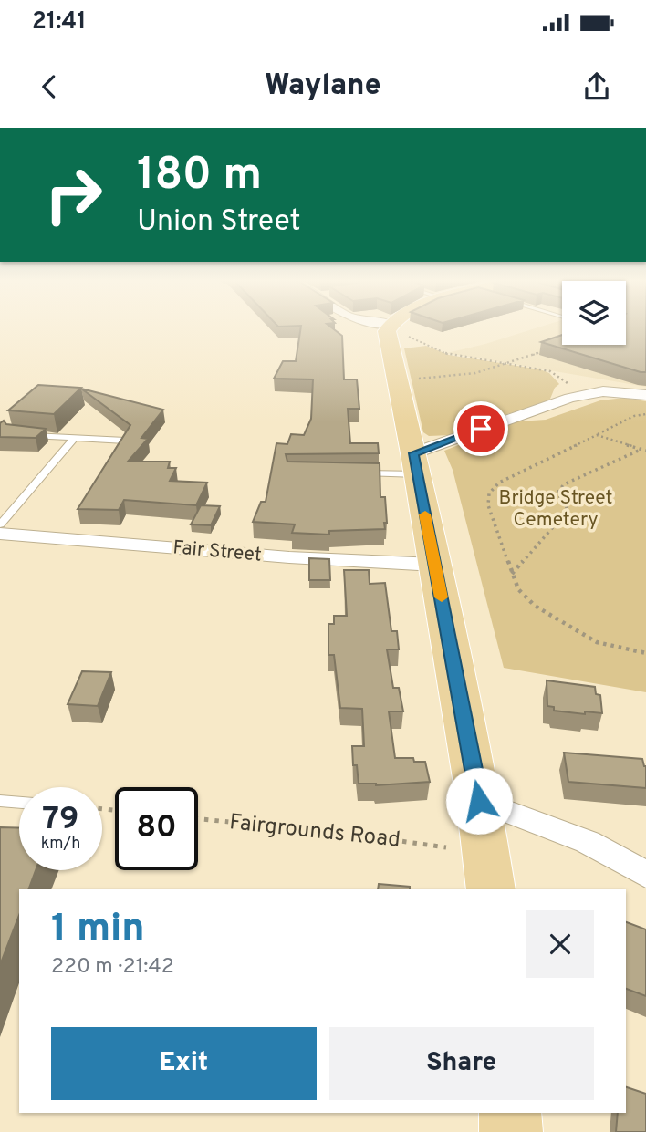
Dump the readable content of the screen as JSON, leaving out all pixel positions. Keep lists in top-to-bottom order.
{
  "streets": {
    "street": ["Fair Street"],
    "path": ["Fairgrounds Road"]
  },
  "parks": ["Bridge Street Cemetery"],
  "page": {
    "status": "21:41",
    "header": "Waylane",
    "turn": ["180 m", "Union Street"],
    "speed": "79 km/h",
    "limit": "80",
    "heading": ["1 min", "220 m · 21:42"],
    "buttons": ["Exit", "Share"]
  }
}
